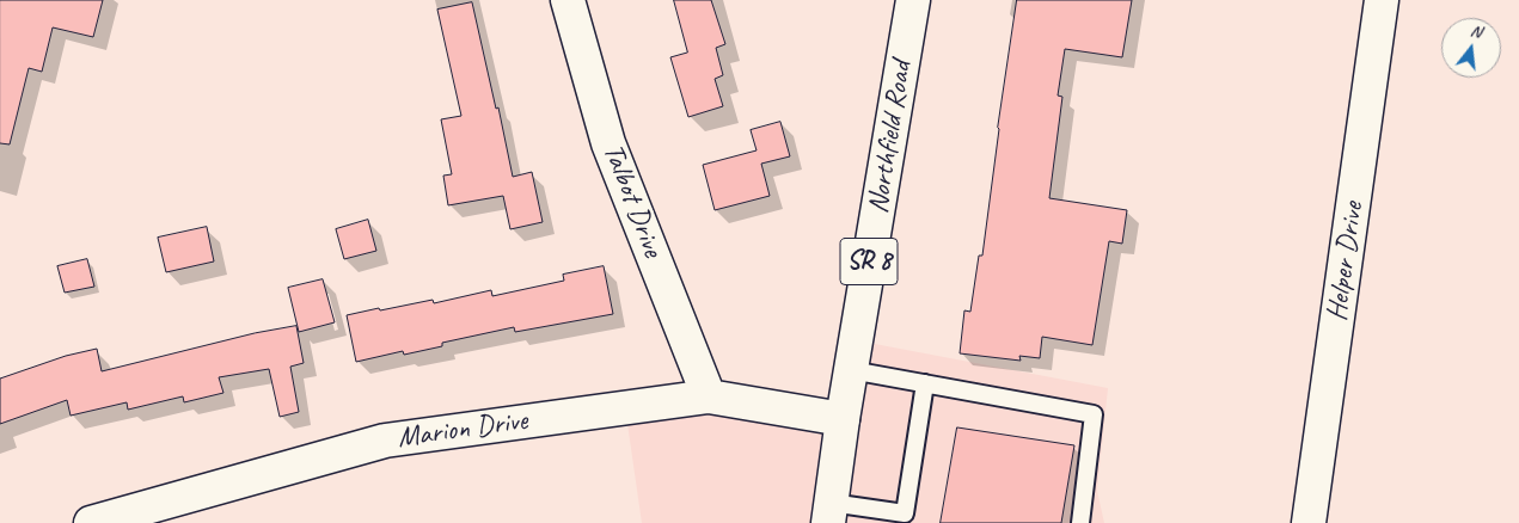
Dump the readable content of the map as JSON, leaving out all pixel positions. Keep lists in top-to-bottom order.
{
  "streets": {
    "street": [
      "Northfield Road",
      "Talbot Drive",
      "SR 8",
      "Helper Drive",
      "Marion Drive"
    ]
  },
  "crossings": [
    ["Northfield Road", "Marion Drive"],
    ["Talbot Drive", "Marion Drive"]
  ],
  "north": "top"
}
